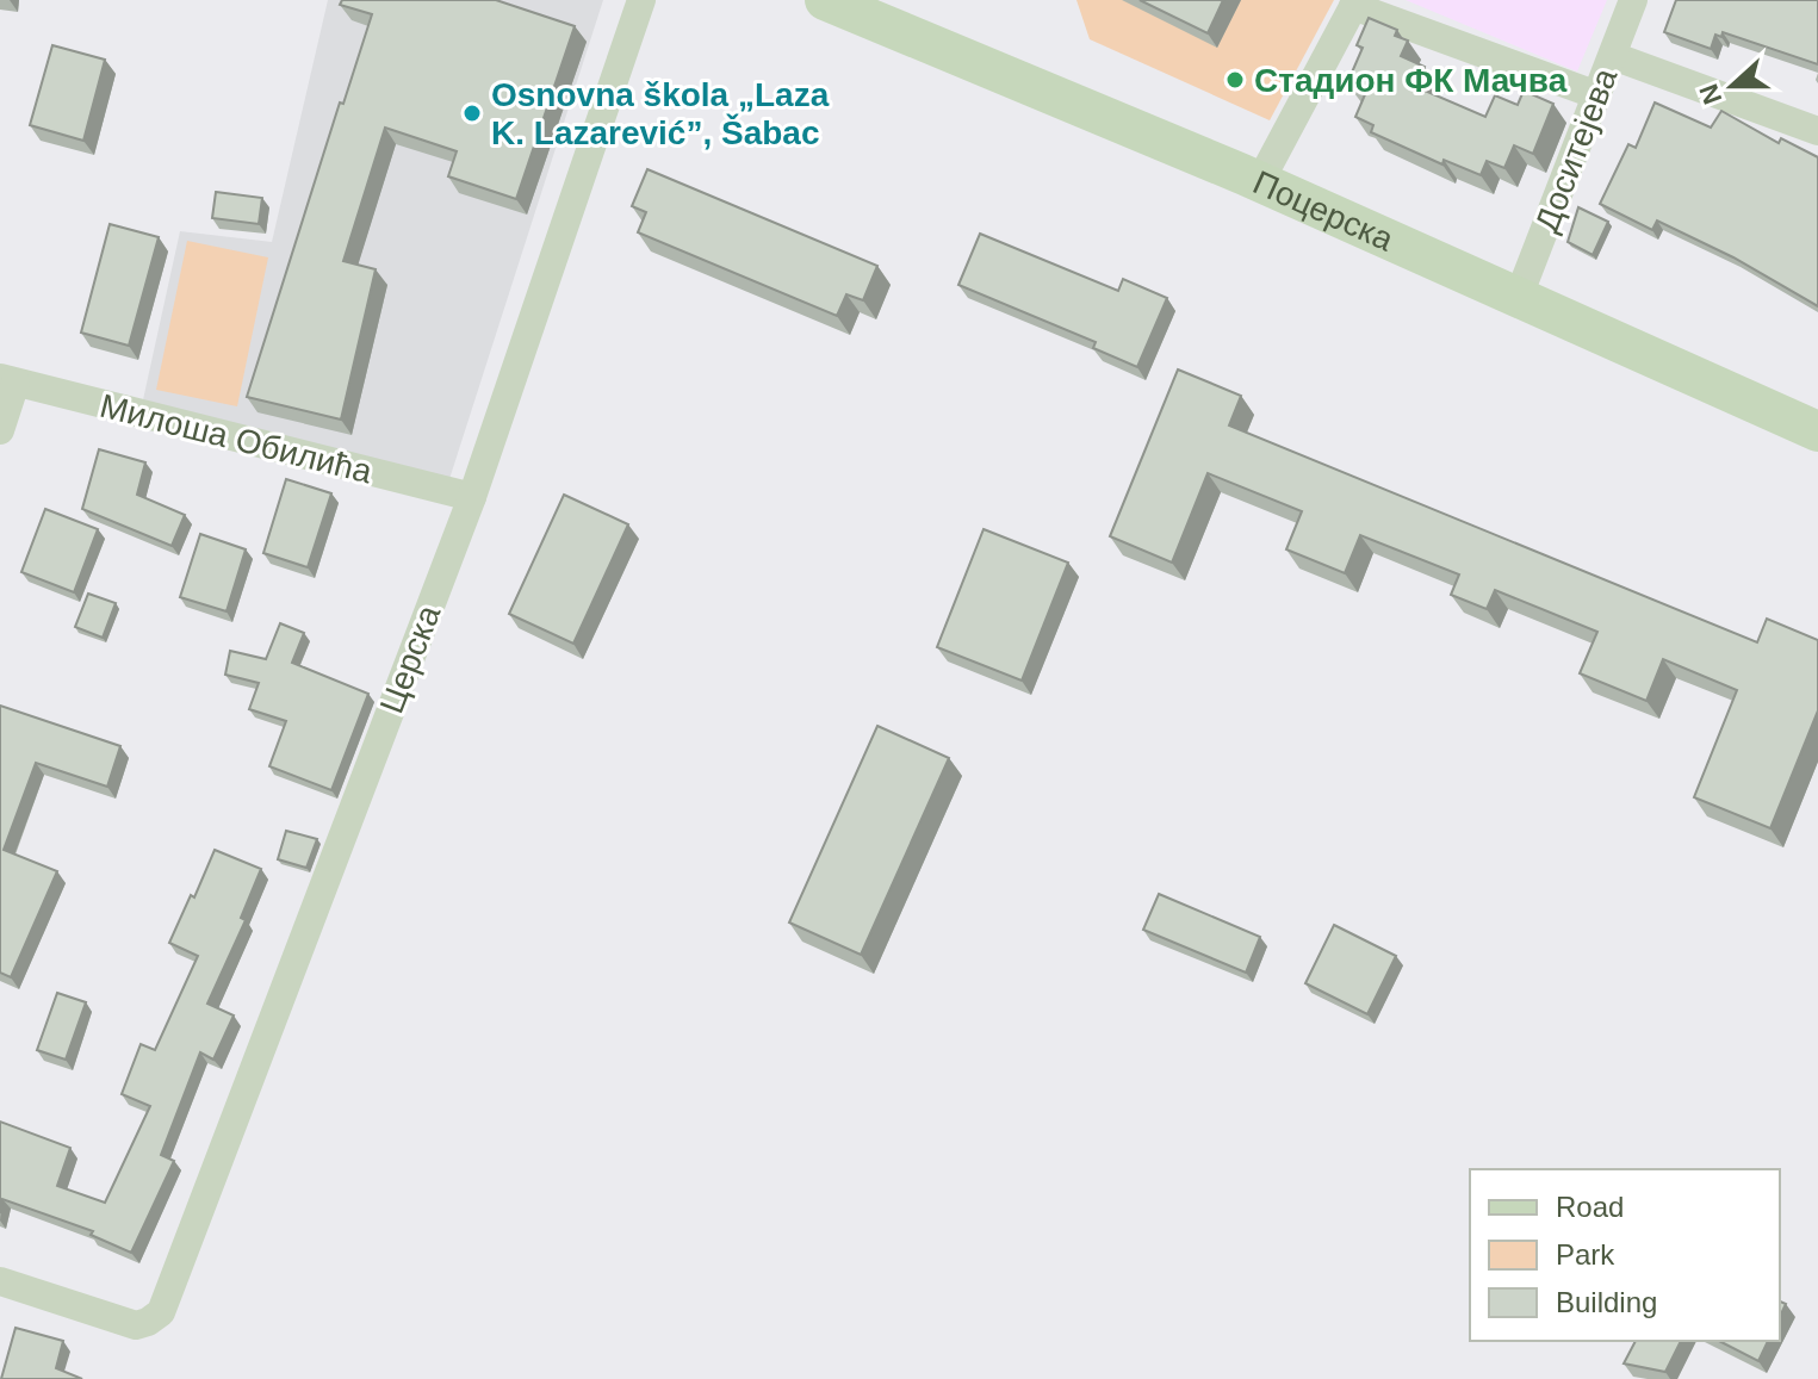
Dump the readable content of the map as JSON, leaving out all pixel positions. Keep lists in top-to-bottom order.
{
  "streets": {
    "main road": ["Поцерска"],
    "street": ["Доситејева", "Милоша Обилића", "Церска"]
  },
  "crossings": [
    ["Доситејева", "Поцерска"],
    ["Милоша Обилића", "Церска"]
  ],
  "places": ["Стадион ФК Мачва", "Osnovna škola „Laza K. Lazarević”, Šabac"],
  "legend": ["Road", "Park", "Building"],
  "north": "left"
}
